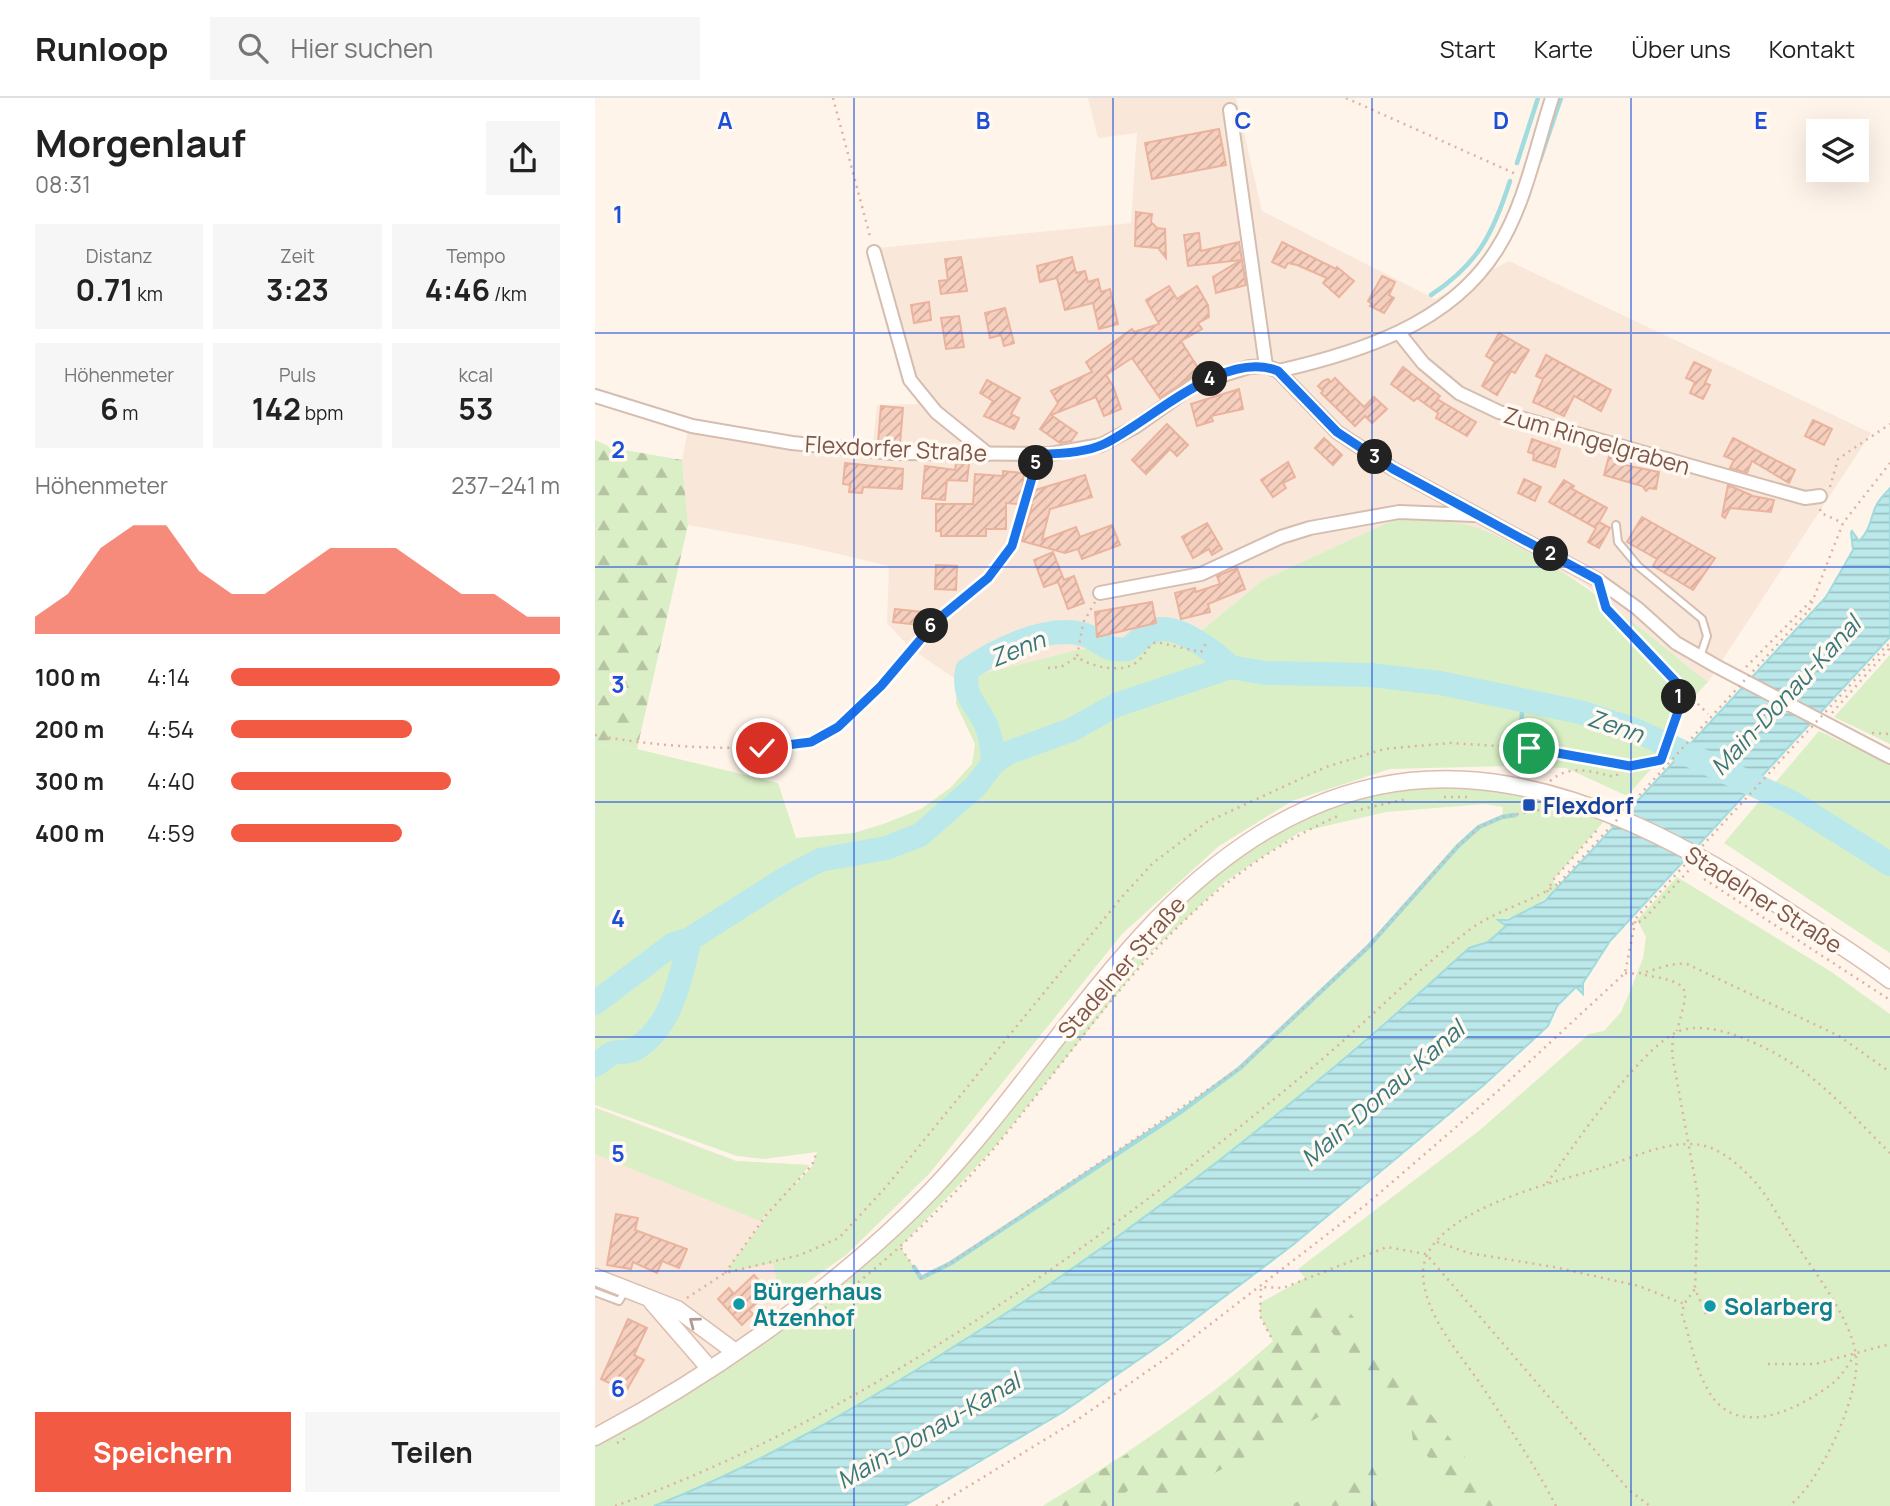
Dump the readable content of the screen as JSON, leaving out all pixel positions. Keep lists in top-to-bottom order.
{
  "streets": {
    "main road": ["Stadelner Straße"],
    "street": ["Zum Ringelgraben", "Flexdorfer Straße"]
  },
  "crossings": [
    ["Zum Ringelgraben", "Flexdorfer Straße"]
  ],
  "water": ["Zenn", "Main-Donau-Kanal"],
  "places": {
    "transit": ["Flexdorf"],
    "other": ["Bürgerhaus Atzenhof", "Solarberg"]
  },
  "page": {
    "header": "Runloop",
    "search": "Hier suchen",
    "nav": [
      "Start",
      "Karte",
      "Über uns",
      "Kontakt"
    ],
    "heading": ["Morgenlauf", "08:31"],
    "stats": [
      ["Distanz", "0.71 km"],
      ["Zeit", "3:23"],
      ["Tempo", "4:46 /km"],
      ["Höhenmeter", "6 m"],
      ["Puls", "142 bpm"],
      ["kcal", "53"]
    ],
    "pins": [
      "4",
      "3",
      "5",
      "2",
      "6",
      "1"
    ],
    "chart": ["Höhenmeter", "237–241 m"],
    "list": [
      {
        "name": "100 m",
        "note": "4:14"
      },
      {
        "name": "200 m",
        "note": "4:54"
      },
      {
        "name": "300 m",
        "note": "4:40"
      },
      {
        "name": "400 m",
        "note": "4:59"
      }
    ],
    "buttons": ["Speichern", "Teilen"]
  },
  "grid": {
    "columns": [
      "A",
      "B",
      "C",
      "D",
      "E"
    ],
    "rows": [
      "1",
      "2",
      "3",
      "4",
      "5",
      "6"
    ]
  }
}
